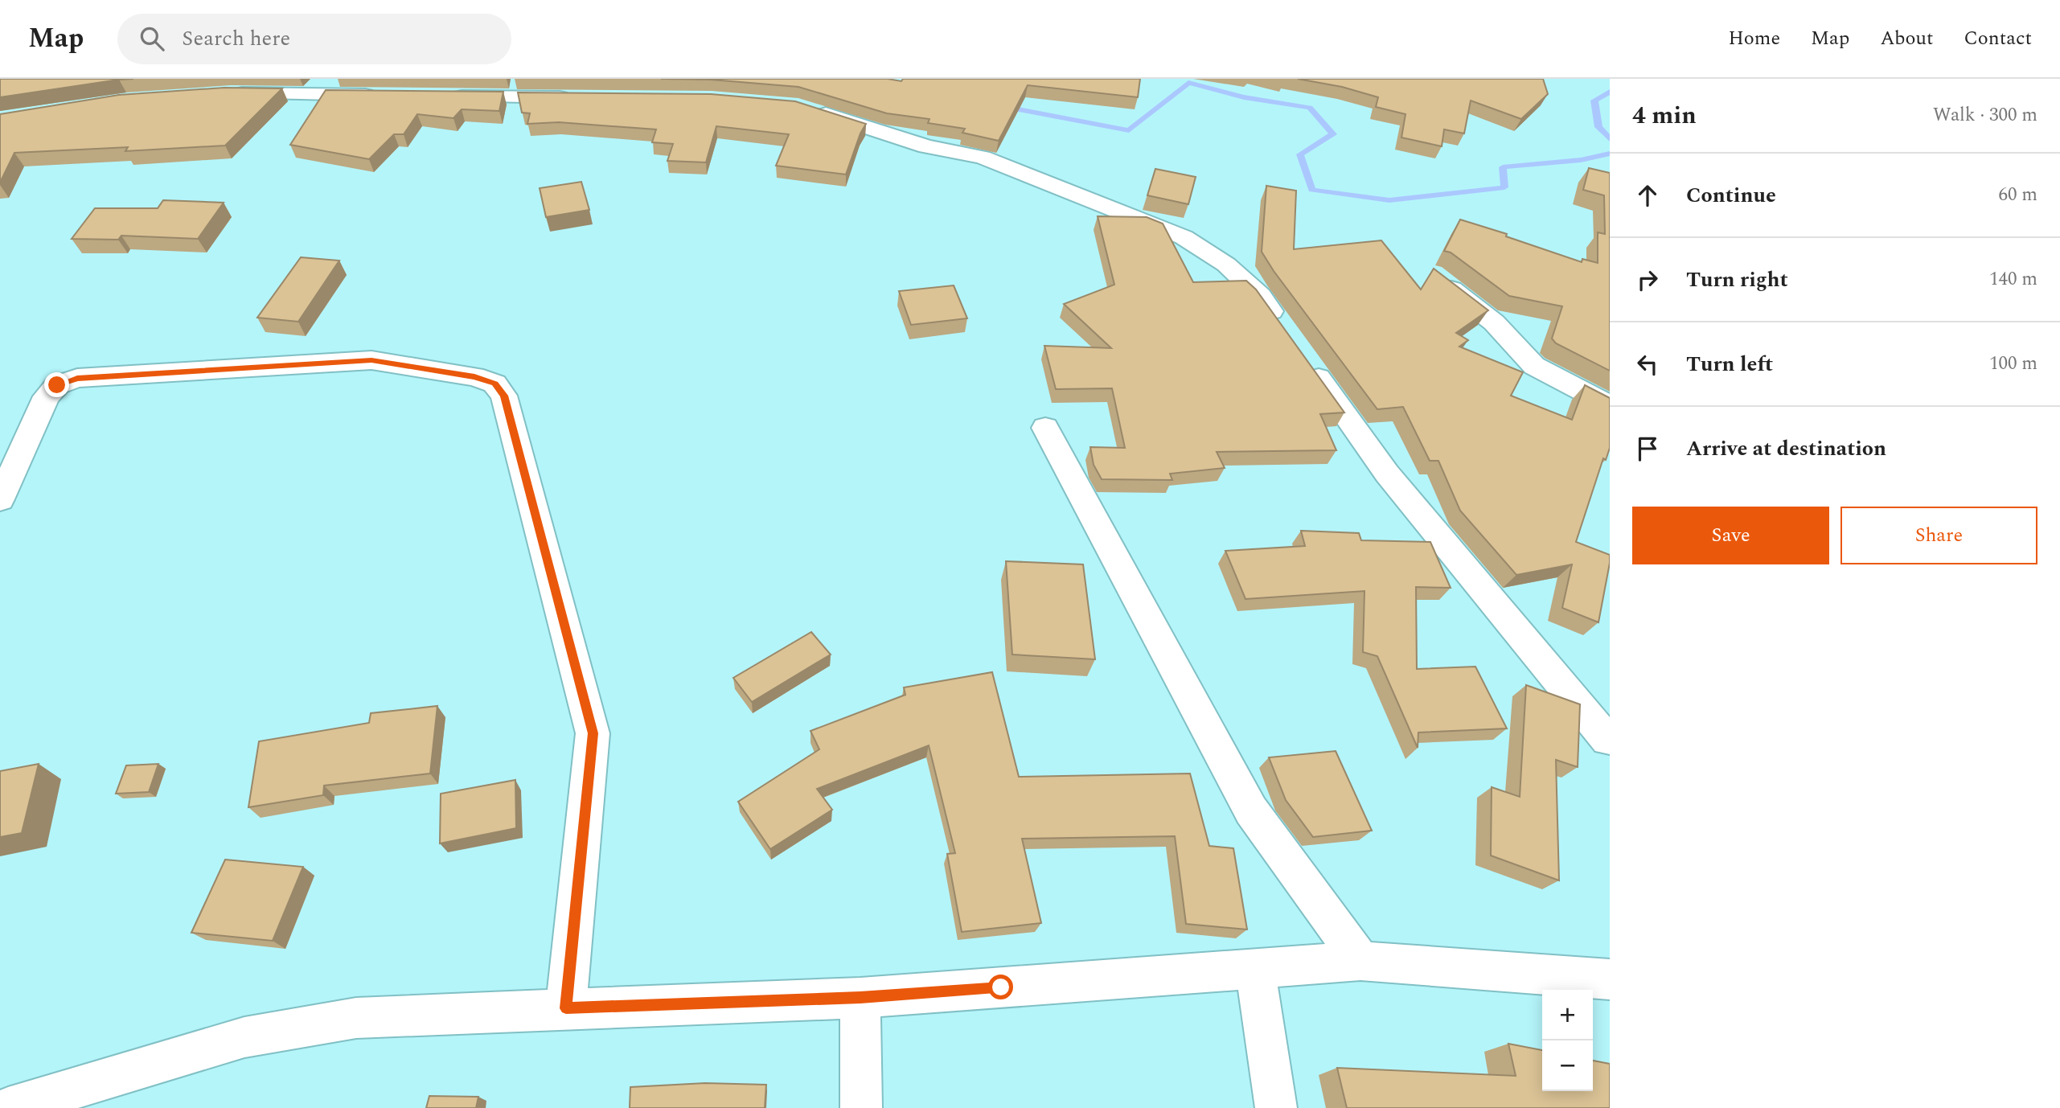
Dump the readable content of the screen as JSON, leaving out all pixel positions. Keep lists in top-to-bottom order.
{
  "page": {
    "header": "Map",
    "search": "Search here",
    "nav": [
      "Home",
      "Map",
      "About",
      "Contact"
    ],
    "heading": ["4 min", "Walk · 300 m"],
    "list": [
      ["Continue", "60 m"],
      ["Turn right", "140 m"],
      ["Turn left", "100 m"],
      "Arrive at destination"
    ],
    "buttons": ["Save", "Share"],
    "map_buttons": ["+", "−"]
  }
}
